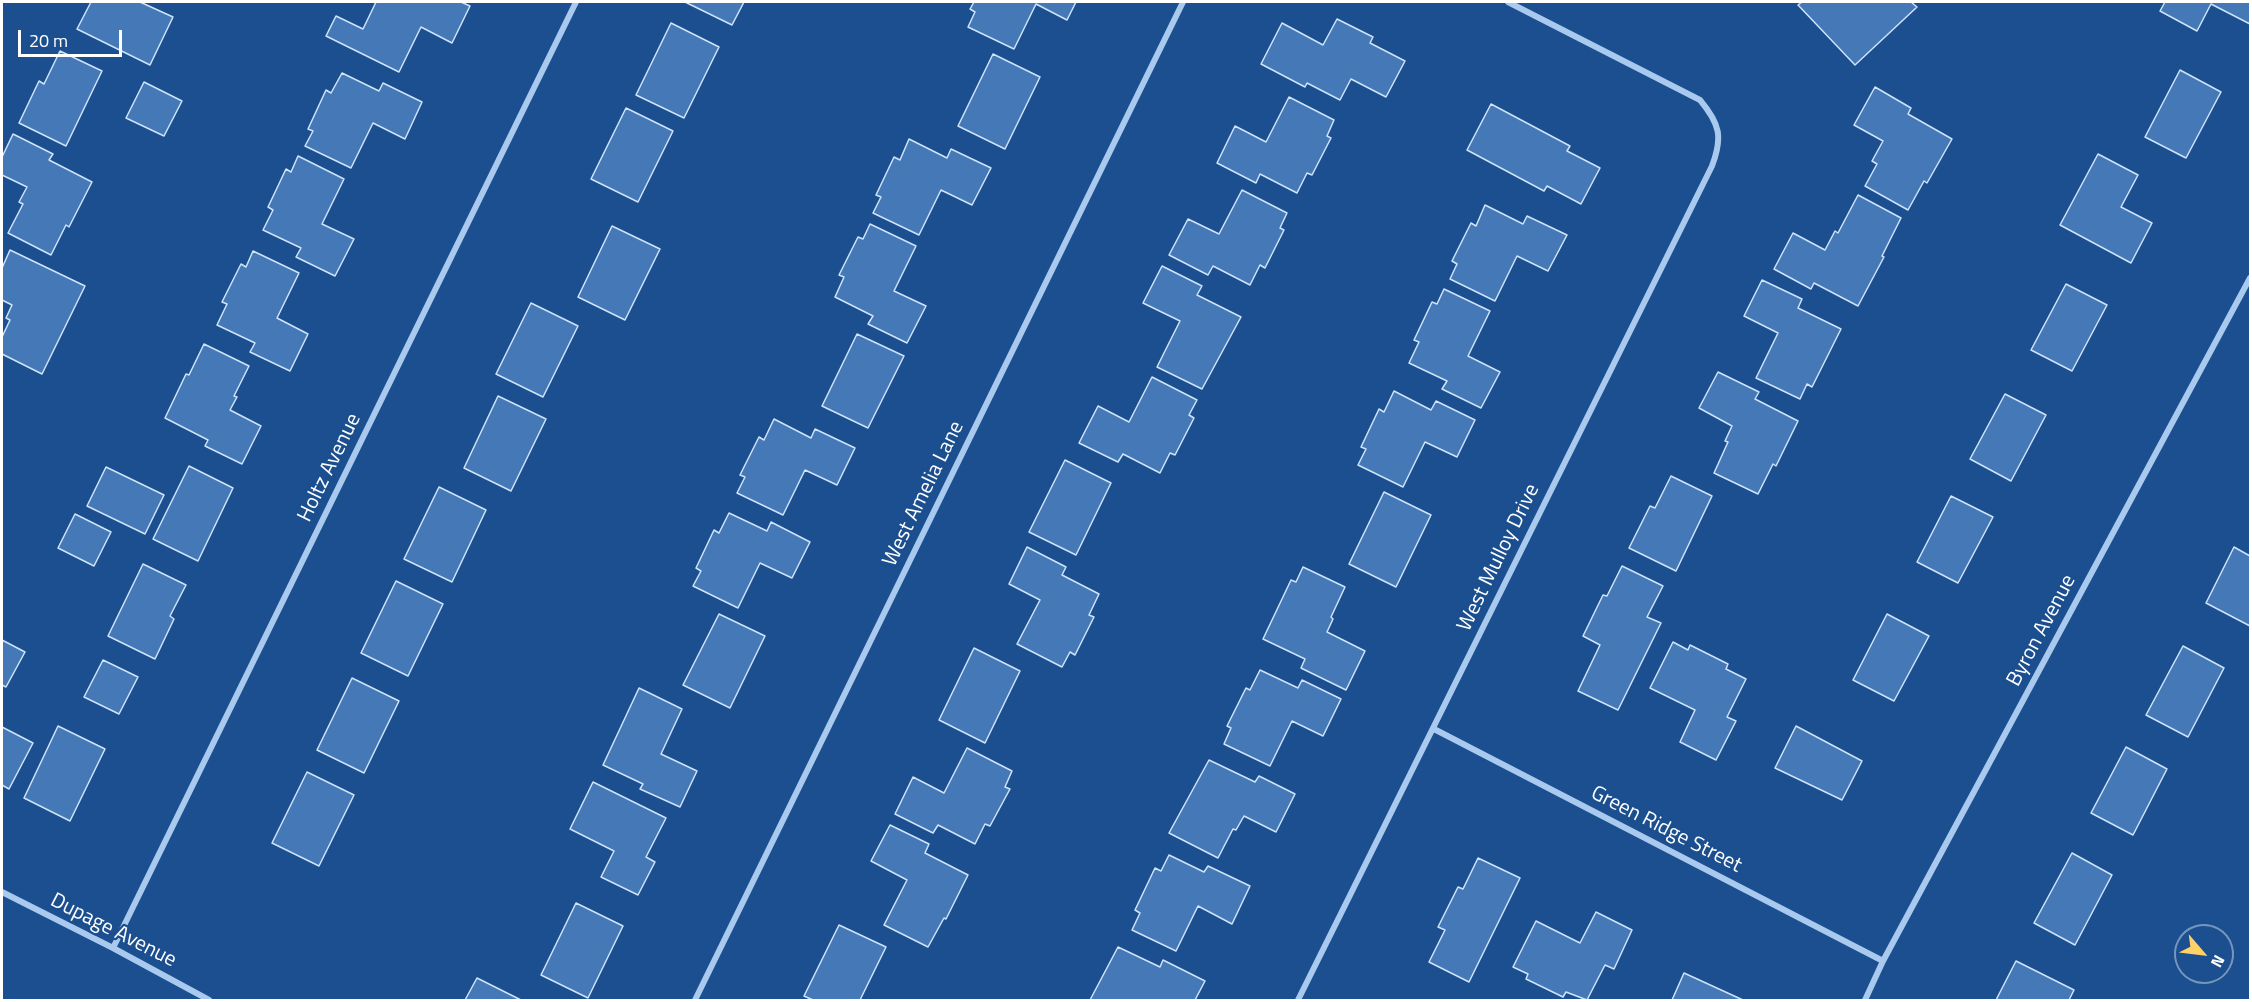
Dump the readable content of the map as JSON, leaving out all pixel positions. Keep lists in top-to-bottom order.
{
  "streets": {
    "street": [
      "Holtz Avenue",
      "West Amelia Lane",
      "West Mulloy Drive",
      "Byron Avenue",
      "Green Ridge Street",
      "Dupage Avenue"
    ]
  },
  "crossings": [
    ["Holtz Avenue", "Dupage Avenue"],
    ["West Mulloy Drive", "Green Ridge Street"],
    ["Byron Avenue", "Green Ridge Street"]
  ],
  "scale_bar": "20 m",
  "north": "bottom right"
}
